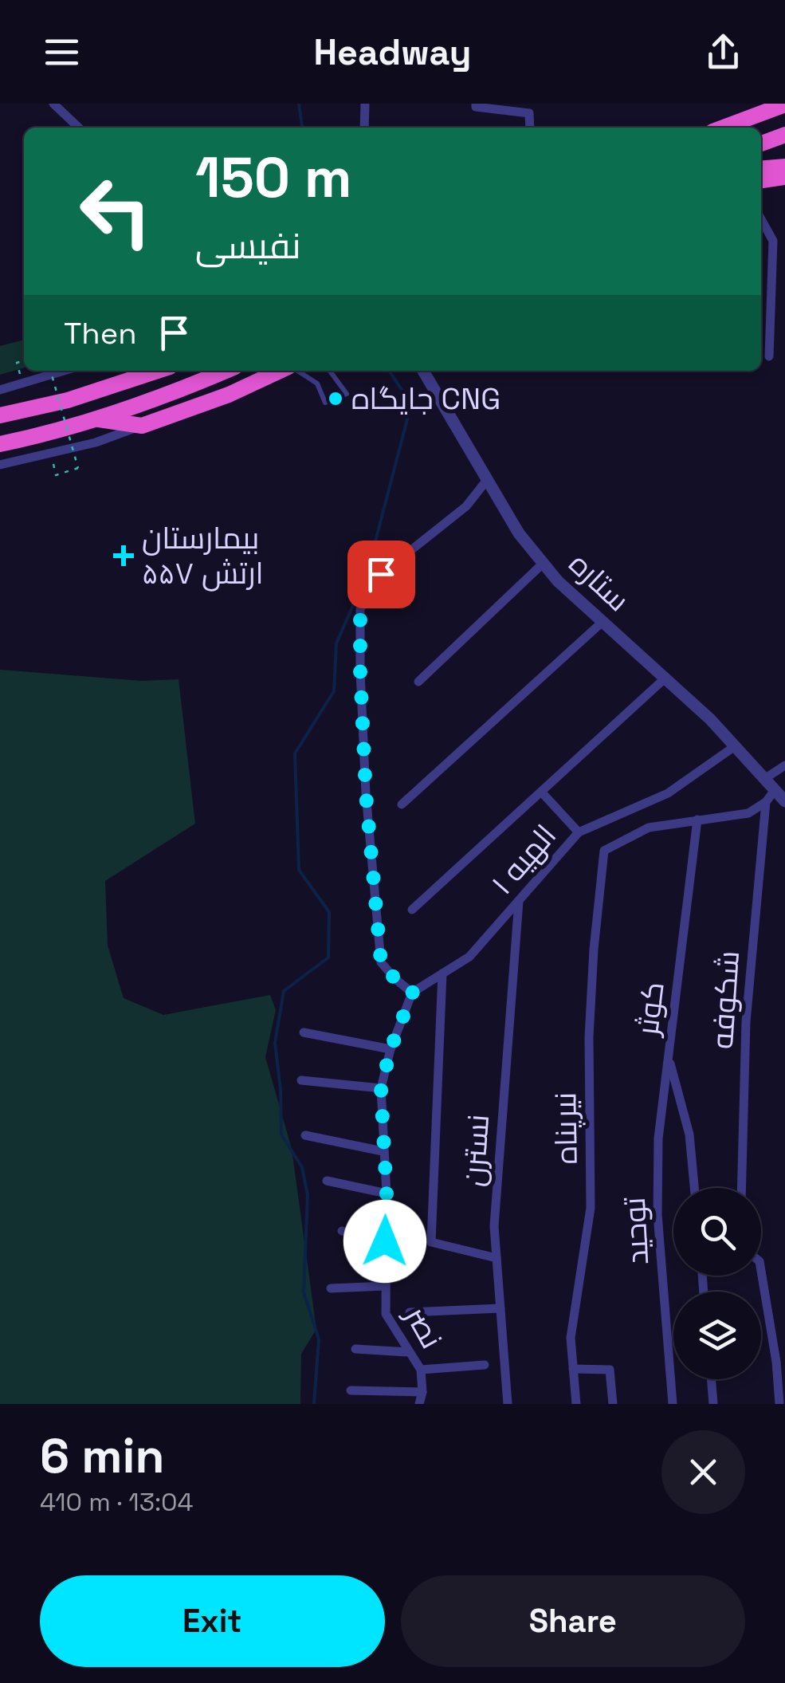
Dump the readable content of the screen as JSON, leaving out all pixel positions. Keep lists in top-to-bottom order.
{
  "streets": {
    "street": [
      "ستاره",
      "الهیه ۱",
      "شکوفه",
      "کوثر",
      "نیرپناه",
      "نسترن",
      "توحید",
      "نصر"
    ]
  },
  "crossings": [
    ["ستاره", "الهیه ۱"],
    ["الهیه ۱", "نسترن"],
    ["الهیه ۱", "نصر"],
    ["کوثر", "نیرپناه"],
    ["کوثر", "توحید"]
  ],
  "places": {
    "other": ["جایگاه CNG"],
    "health": ["بیمارستان ۵۵۷ ارتش"]
  },
  "page": {
    "header": "Headway",
    "turn": ["150 m", "نفیسی"],
    "then": "Then",
    "heading": ["6 min", "410 m · 13:04"],
    "buttons": ["Exit", "Share"]
  }
}
